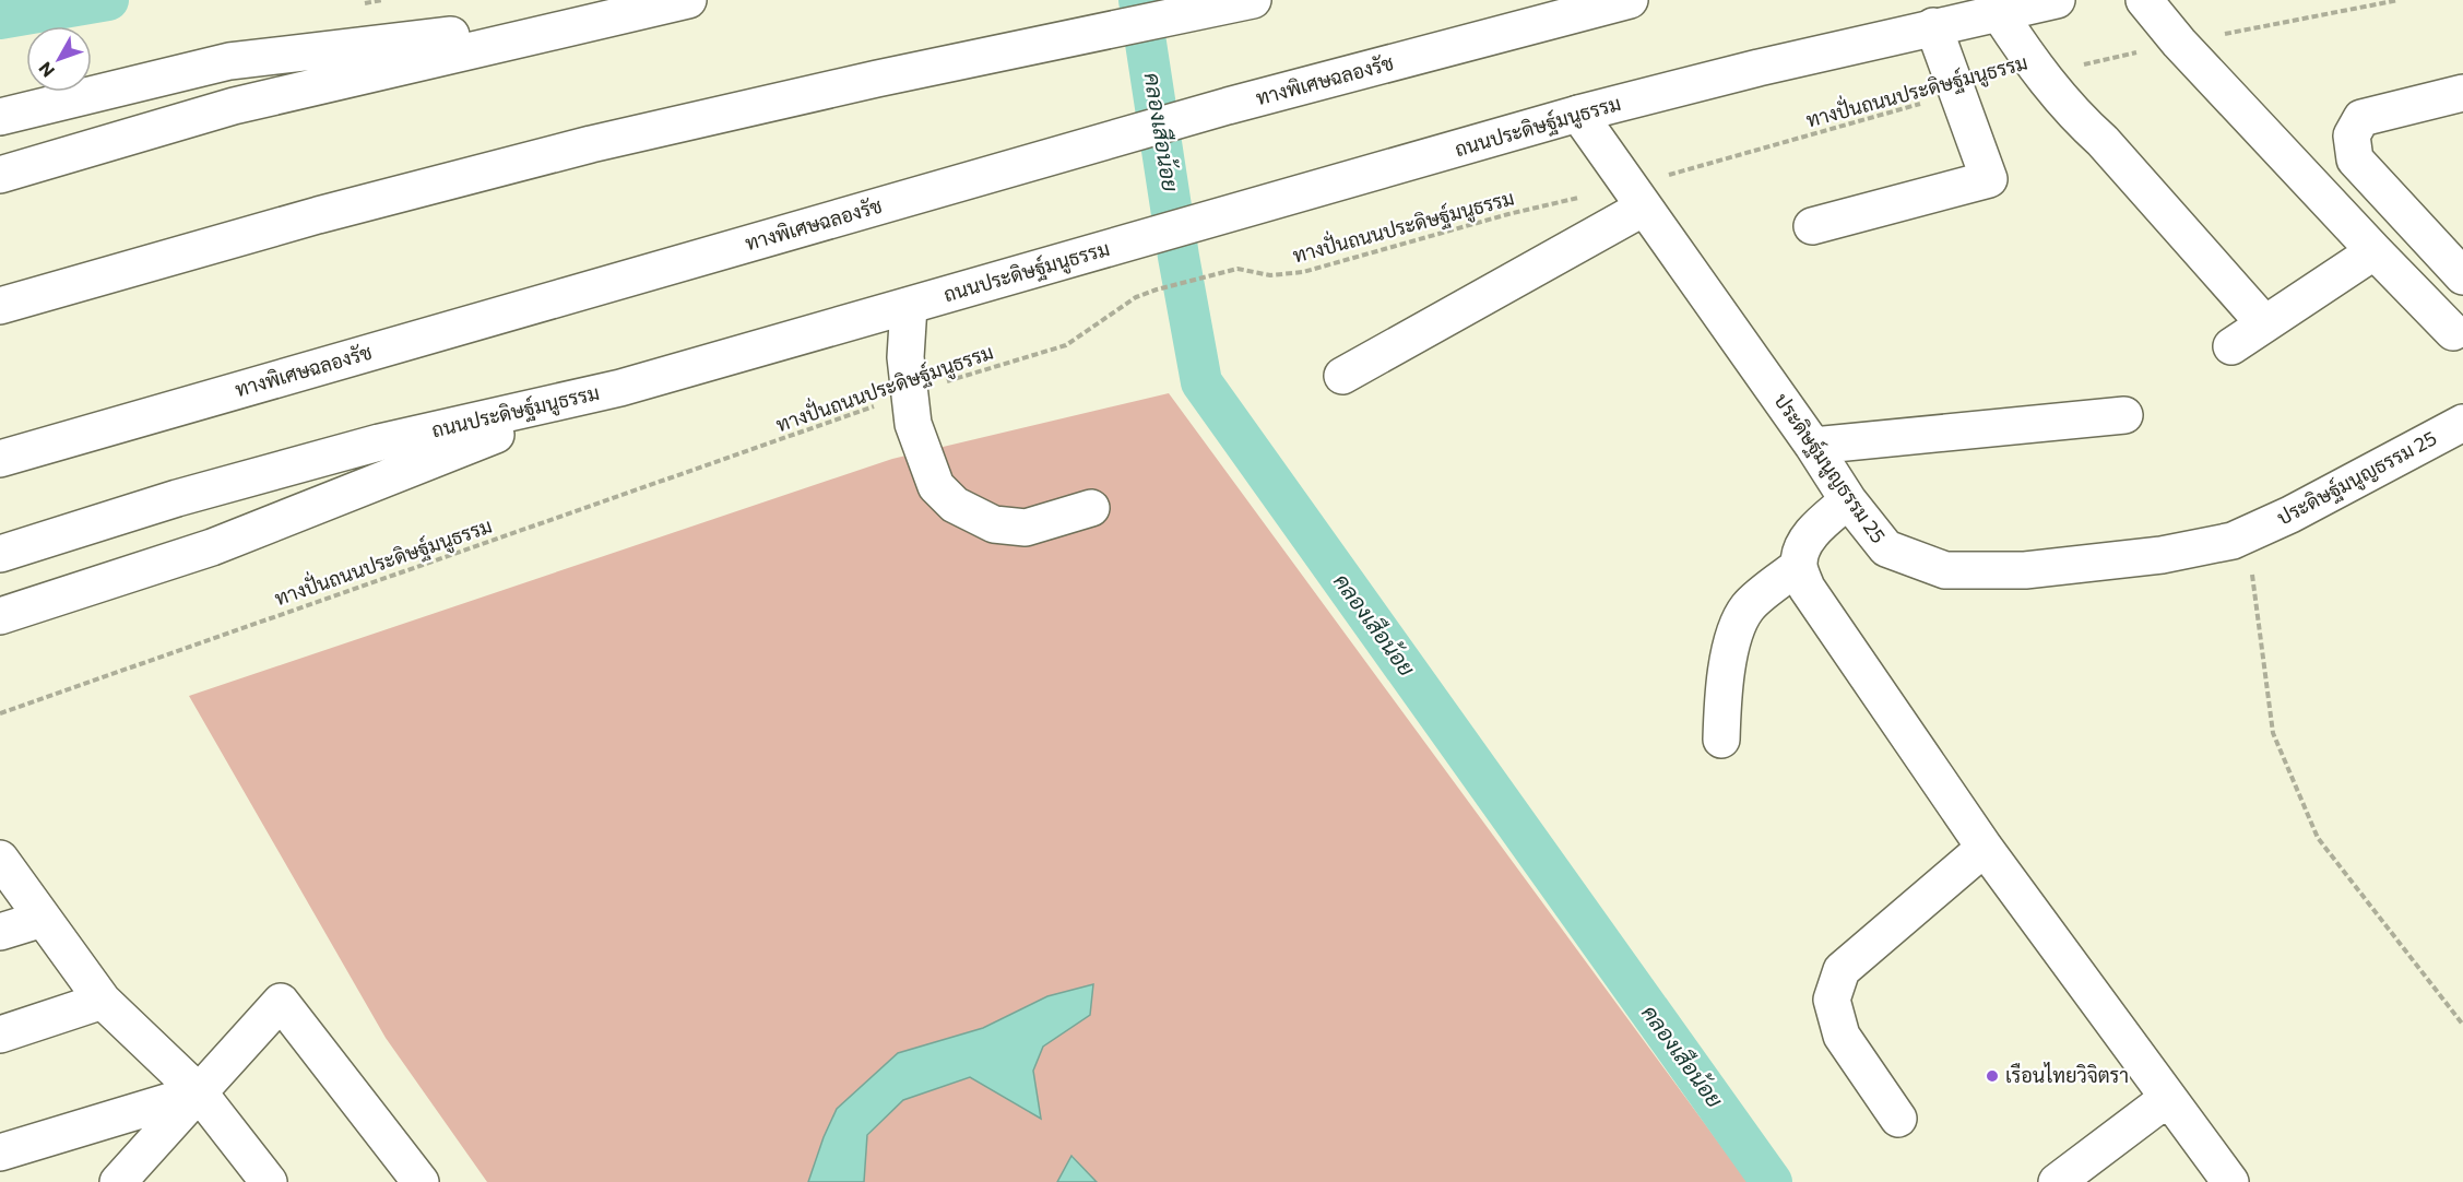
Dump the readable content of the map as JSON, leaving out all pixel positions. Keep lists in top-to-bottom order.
{
  "streets": {
    "main road": ["ทางพิเศษฉลองรัช", "ถนนประดิษฐ์มนูธรรม", "ประดิษฐ์มนูญธรรม 25"],
    "path": ["ทางปั่นถนนประดิษฐ์มนูธรรม"]
  },
  "crossings": [
    ["ทางปั่นถนนประดิษฐ์มนูธรรม", "ประดิษฐ์มนูญธรรม 25"],
    ["ถนนประดิษฐ์มนูธรรม", "ประดิษฐ์มนูญธรรม 25"]
  ],
  "water": ["คลองเสือน้อย"],
  "places": ["เรือนไทยวิจิตรา"],
  "north": "bottom left"
}
